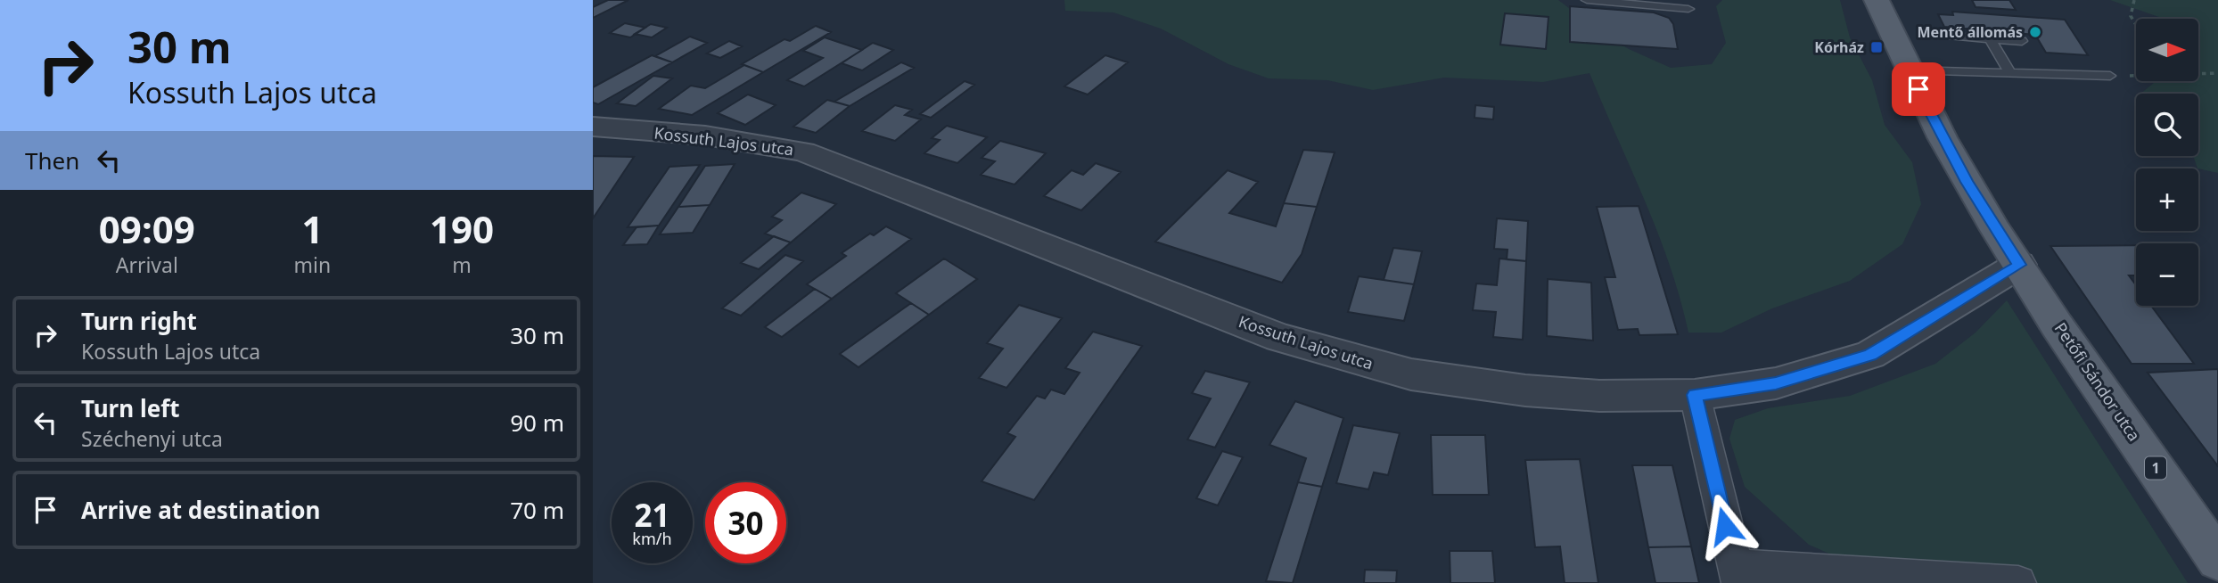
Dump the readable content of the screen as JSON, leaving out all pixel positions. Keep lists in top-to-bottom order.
{
  "streets": {
    "main road": ["Petőfi Sándor utca", "1"],
    "street": ["Kossuth Lajos utca"]
  },
  "crossings": [
    ["Kossuth Lajos utca", "Petőfi Sándor utca"],
    ["Kossuth Lajos utca", "1"],
    ["Petőfi Sándor utca", "1"]
  ],
  "places": {
    "other": ["Mentő állomás"],
    "transit": ["Kórház"]
  },
  "north": "right",
  "page": {
    "turn": ["30 m", "Kossuth Lajos utca"],
    "map_buttons": ["+", "−"],
    "then": "Then",
    "eta": [
      "09:09",
      "Arrival",
      "1",
      "min",
      "190",
      "m"
    ],
    "list": [
      {
        "name": "Turn right",
        "note": "Kossuth Lajos utca",
        "value": "30 m"
      },
      {
        "name": "Turn left",
        "note": "Széchenyi utca",
        "value": "90 m"
      },
      {
        "name": "Arrive at destination",
        "value": "70 m"
      }
    ],
    "speed": "21 km/h",
    "limit": "30"
  }
}
